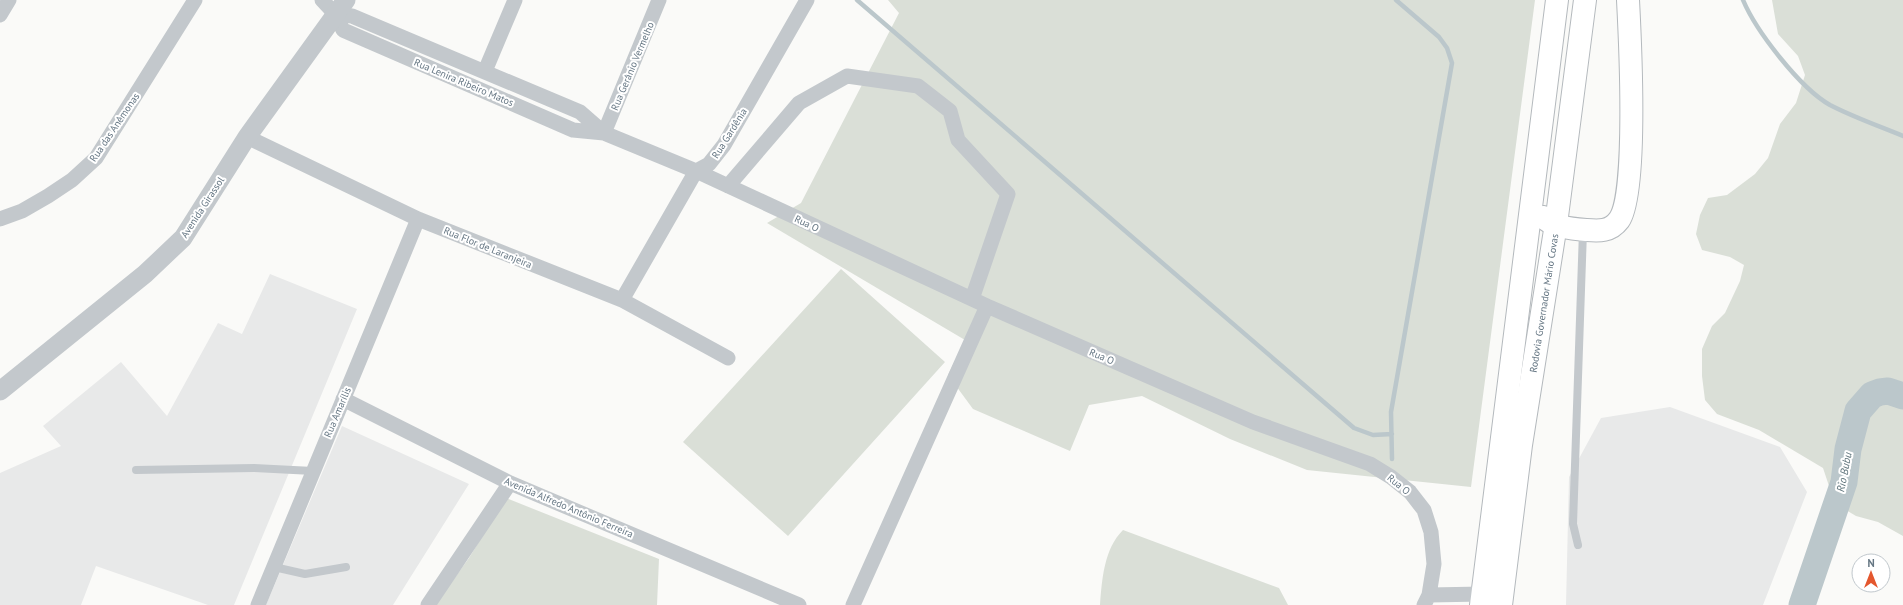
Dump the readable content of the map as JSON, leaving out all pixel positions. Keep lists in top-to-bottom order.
{
  "streets": {
    "highway": ["Rodovia Governador Mário Covas"],
    "street": [
      "Rua Gerânio Vermelho",
      "Rua Lenira Ribeiro Matos",
      "Rua das Anêmonas",
      "Rua Gardênia",
      "Avenida Girassol",
      "Rua O",
      "Rua Flor de Laranjeira",
      "Rua Amarílis",
      "Avenida Alfredo Antônio Ferreira"
    ]
  },
  "crossings": [
    ["Rua Gerânio Vermelho", "Rua Lenira Ribeiro Matos"],
    ["Rua Lenira Ribeiro Matos", "Rua Gardênia"],
    ["Rua Lenira Ribeiro Matos", "Avenida Girassol"],
    ["Rua Lenira Ribeiro Matos", "Rua O"],
    ["Rua Gardênia", "Rua O"],
    ["Rua Gardênia", "Rua Flor de Laranjeira"],
    ["Avenida Girassol", "Rua Flor de Laranjeira"],
    ["Rua Flor de Laranjeira", "Rua Amarílis"],
    ["Rua Amarílis", "Avenida Alfredo Antônio Ferreira"]
  ],
  "water": ["Rio Bubu"],
  "north": "top"
}
